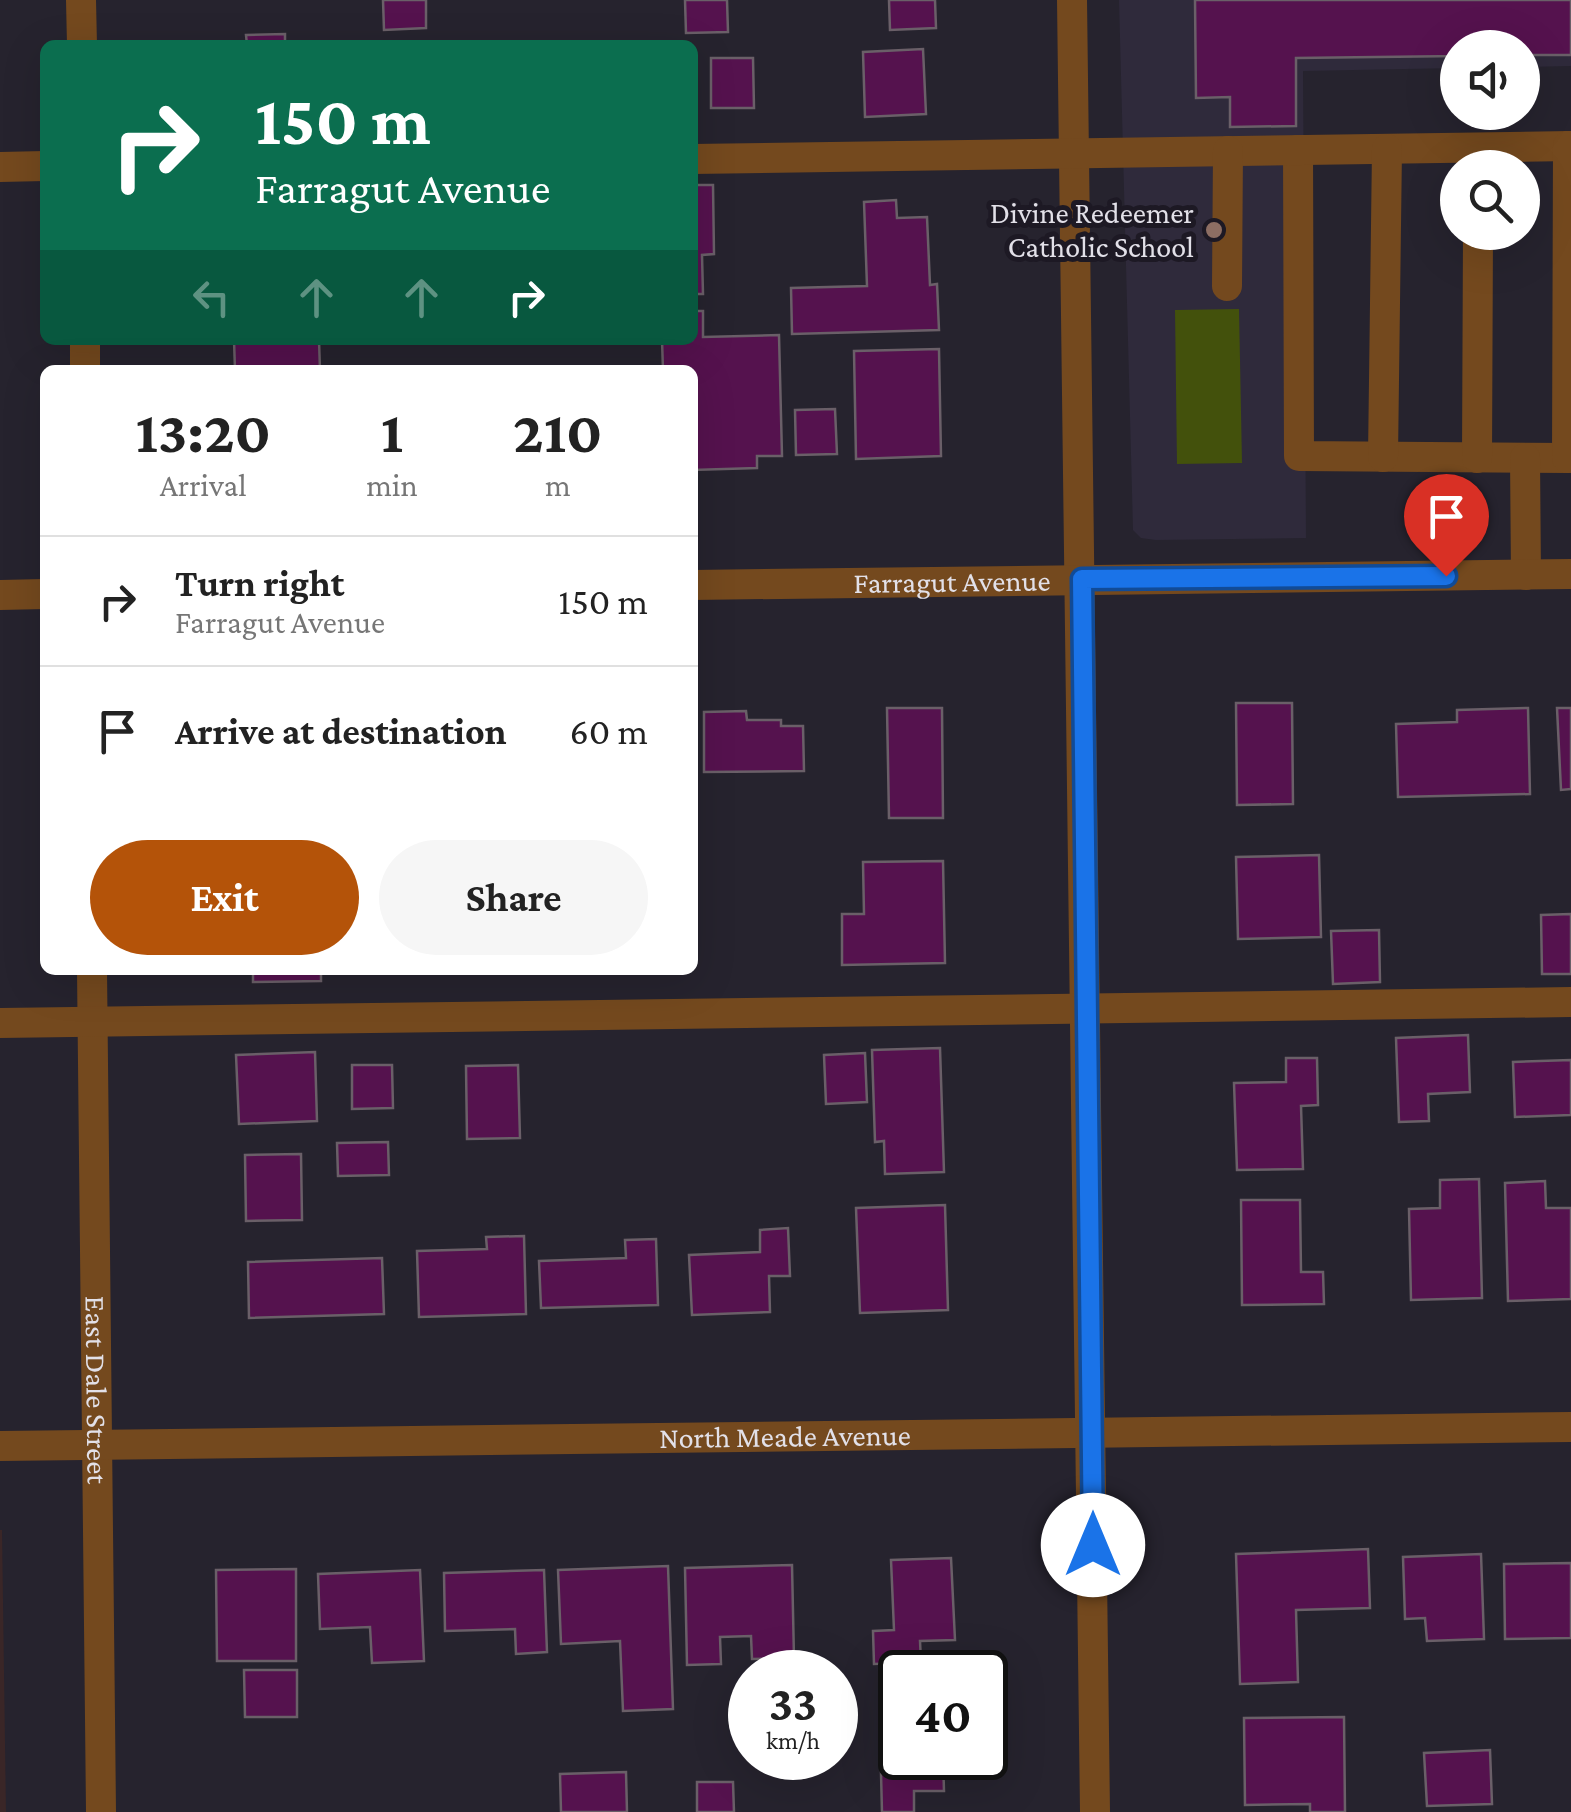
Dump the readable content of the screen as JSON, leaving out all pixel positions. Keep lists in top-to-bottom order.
{
  "streets": {
    "street": ["Farragut Avenue", "East Dale Street", "North Meade Avenue"]
  },
  "crossings": [
    ["East Dale Street", "North Meade Avenue"]
  ],
  "places": ["Divine Redeemer Catholic School"],
  "page": {
    "turn": ["150 m", "Farragut Avenue"],
    "eta": [
      "13:20",
      "Arrival",
      "1",
      "min",
      "210",
      "m"
    ],
    "list": [
      {
        "name": "Turn right",
        "note": "Farragut Avenue",
        "value": "150 m"
      },
      {
        "name": "Arrive at destination",
        "value": "60 m"
      }
    ],
    "buttons": ["Exit", "Share"],
    "speed": "33 km/h",
    "limit": "40"
  }
}
